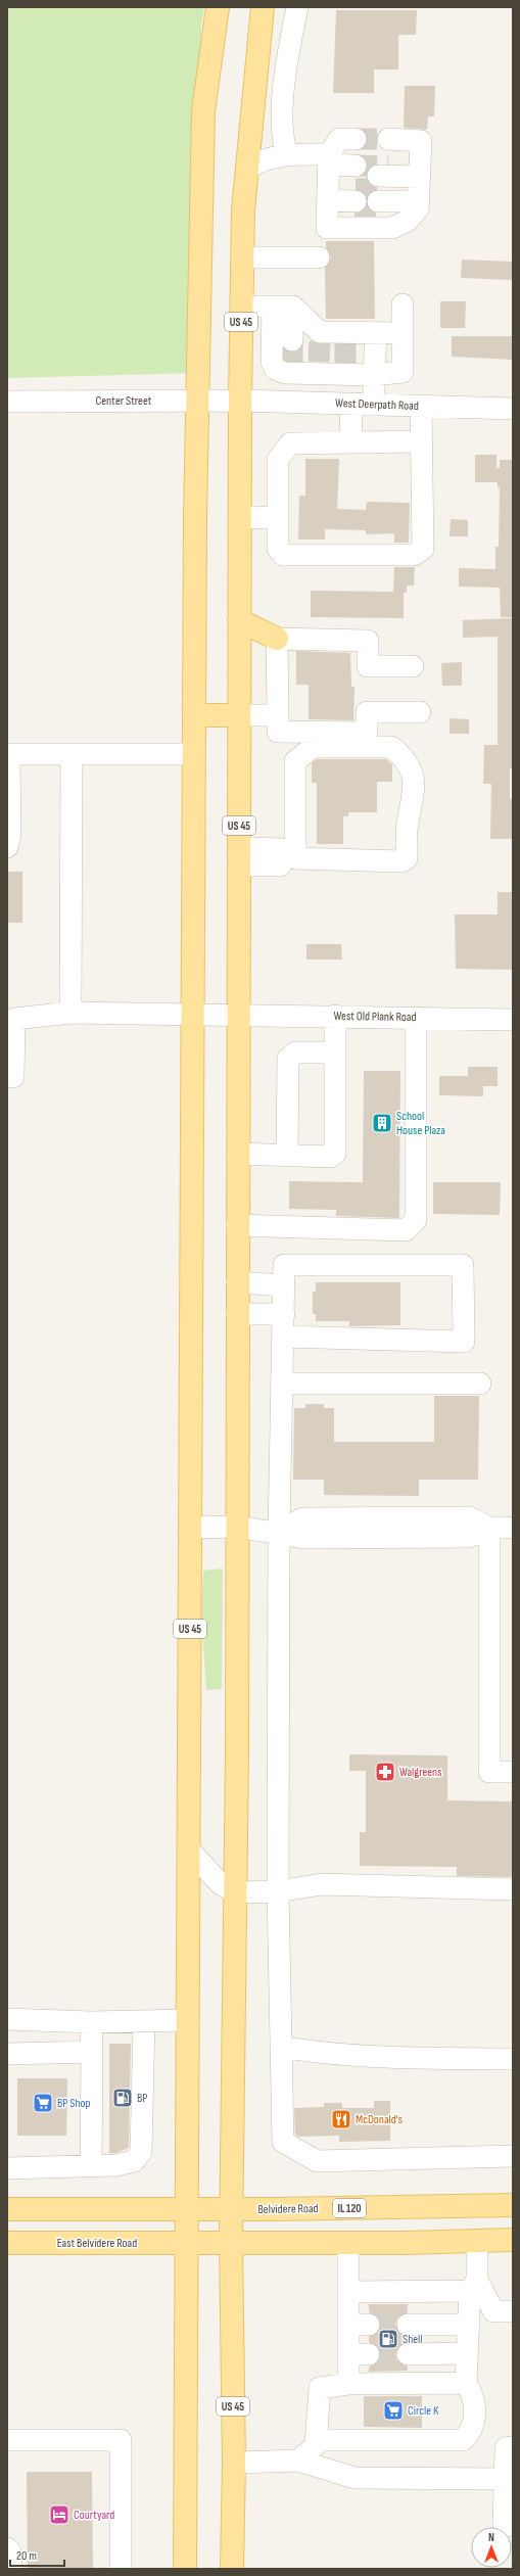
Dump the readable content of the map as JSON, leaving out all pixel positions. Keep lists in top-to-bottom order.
{
  "streets": {
    "main road": [
      "US 45",
      "IL 120",
      "Belvidere Road",
      "East Belvidere Road"
    ],
    "street": ["Center Street", "West Deerpath Road", "West Old Plank Road"]
  },
  "crossings": [
    ["US 45", "Center Street"],
    ["US 45", "West Deerpath Road"],
    ["US 45", "West Old Plank Road"],
    ["US 45", "IL 120"],
    ["US 45", "Belvidere Road"],
    ["US 45", "East Belvidere Road"],
    ["Center Street", "West Deerpath Road"],
    ["IL 120", "Belvidere Road"]
  ],
  "places": {
    "building": ["School House Plaza"],
    "pharmacy": ["Walgreens"],
    "fuel station": ["BP", "Shell"],
    "supermarket": ["BP Shop", "Circle K"],
    "restaurant": ["McDonald's"],
    "hotel": ["Courtyard"]
  },
  "scale_bar": "20 m",
  "north": "top"
}
